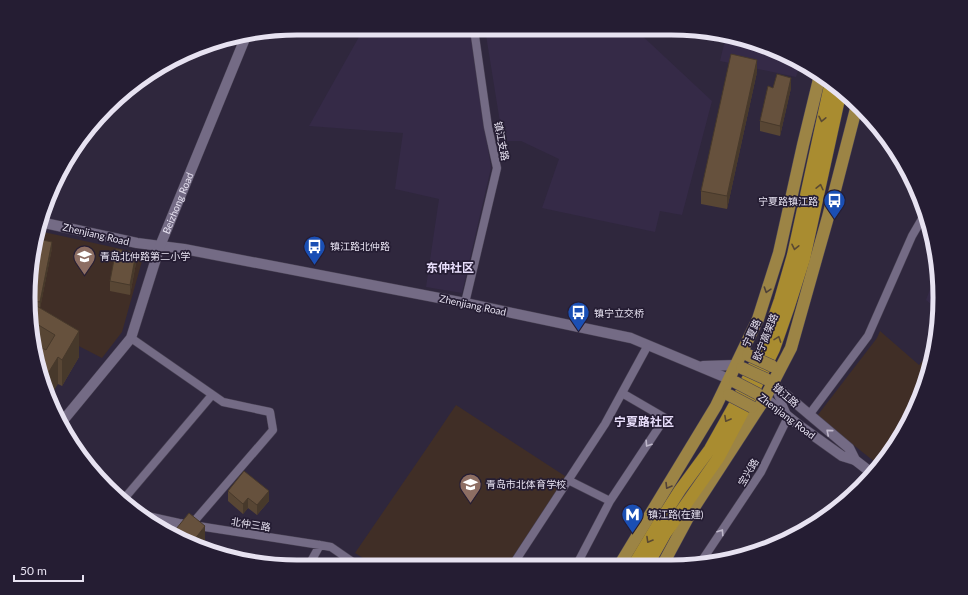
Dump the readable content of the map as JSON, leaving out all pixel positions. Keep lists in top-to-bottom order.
{
  "streets": {
    "highway": ["胶宁高架路"],
    "main road": ["Zhenjiang Road", "宁夏路", "镇江路"],
    "street": [
      "镇江支路",
      "Beizhong Road",
      "宝兴路",
      "北仲三路"
    ]
  },
  "crossings": [
    ["镇江支路", "Zhenjiang Road"],
    ["Beizhong Road", "Zhenjiang Road"],
    ["Zhenjiang Road", "宁夏路"],
    ["Zhenjiang Road", "镇江路"],
    ["Zhenjiang Road", "宝兴路"],
    ["宁夏路", "镇江路"]
  ],
  "one_way": ["宝兴路"],
  "districts": ["东仲社区", "宁夏路社区"],
  "places": {
    "bus stop": ["宁夏路镇江路", "镇江路北仲路", "镇宁立交桥"],
    "school or university": ["青岛北仲路第二小学", "青岛市北体育学校"],
    "metro station": ["镇江路(在建)"]
  },
  "scale_bar": "50 m"
}
